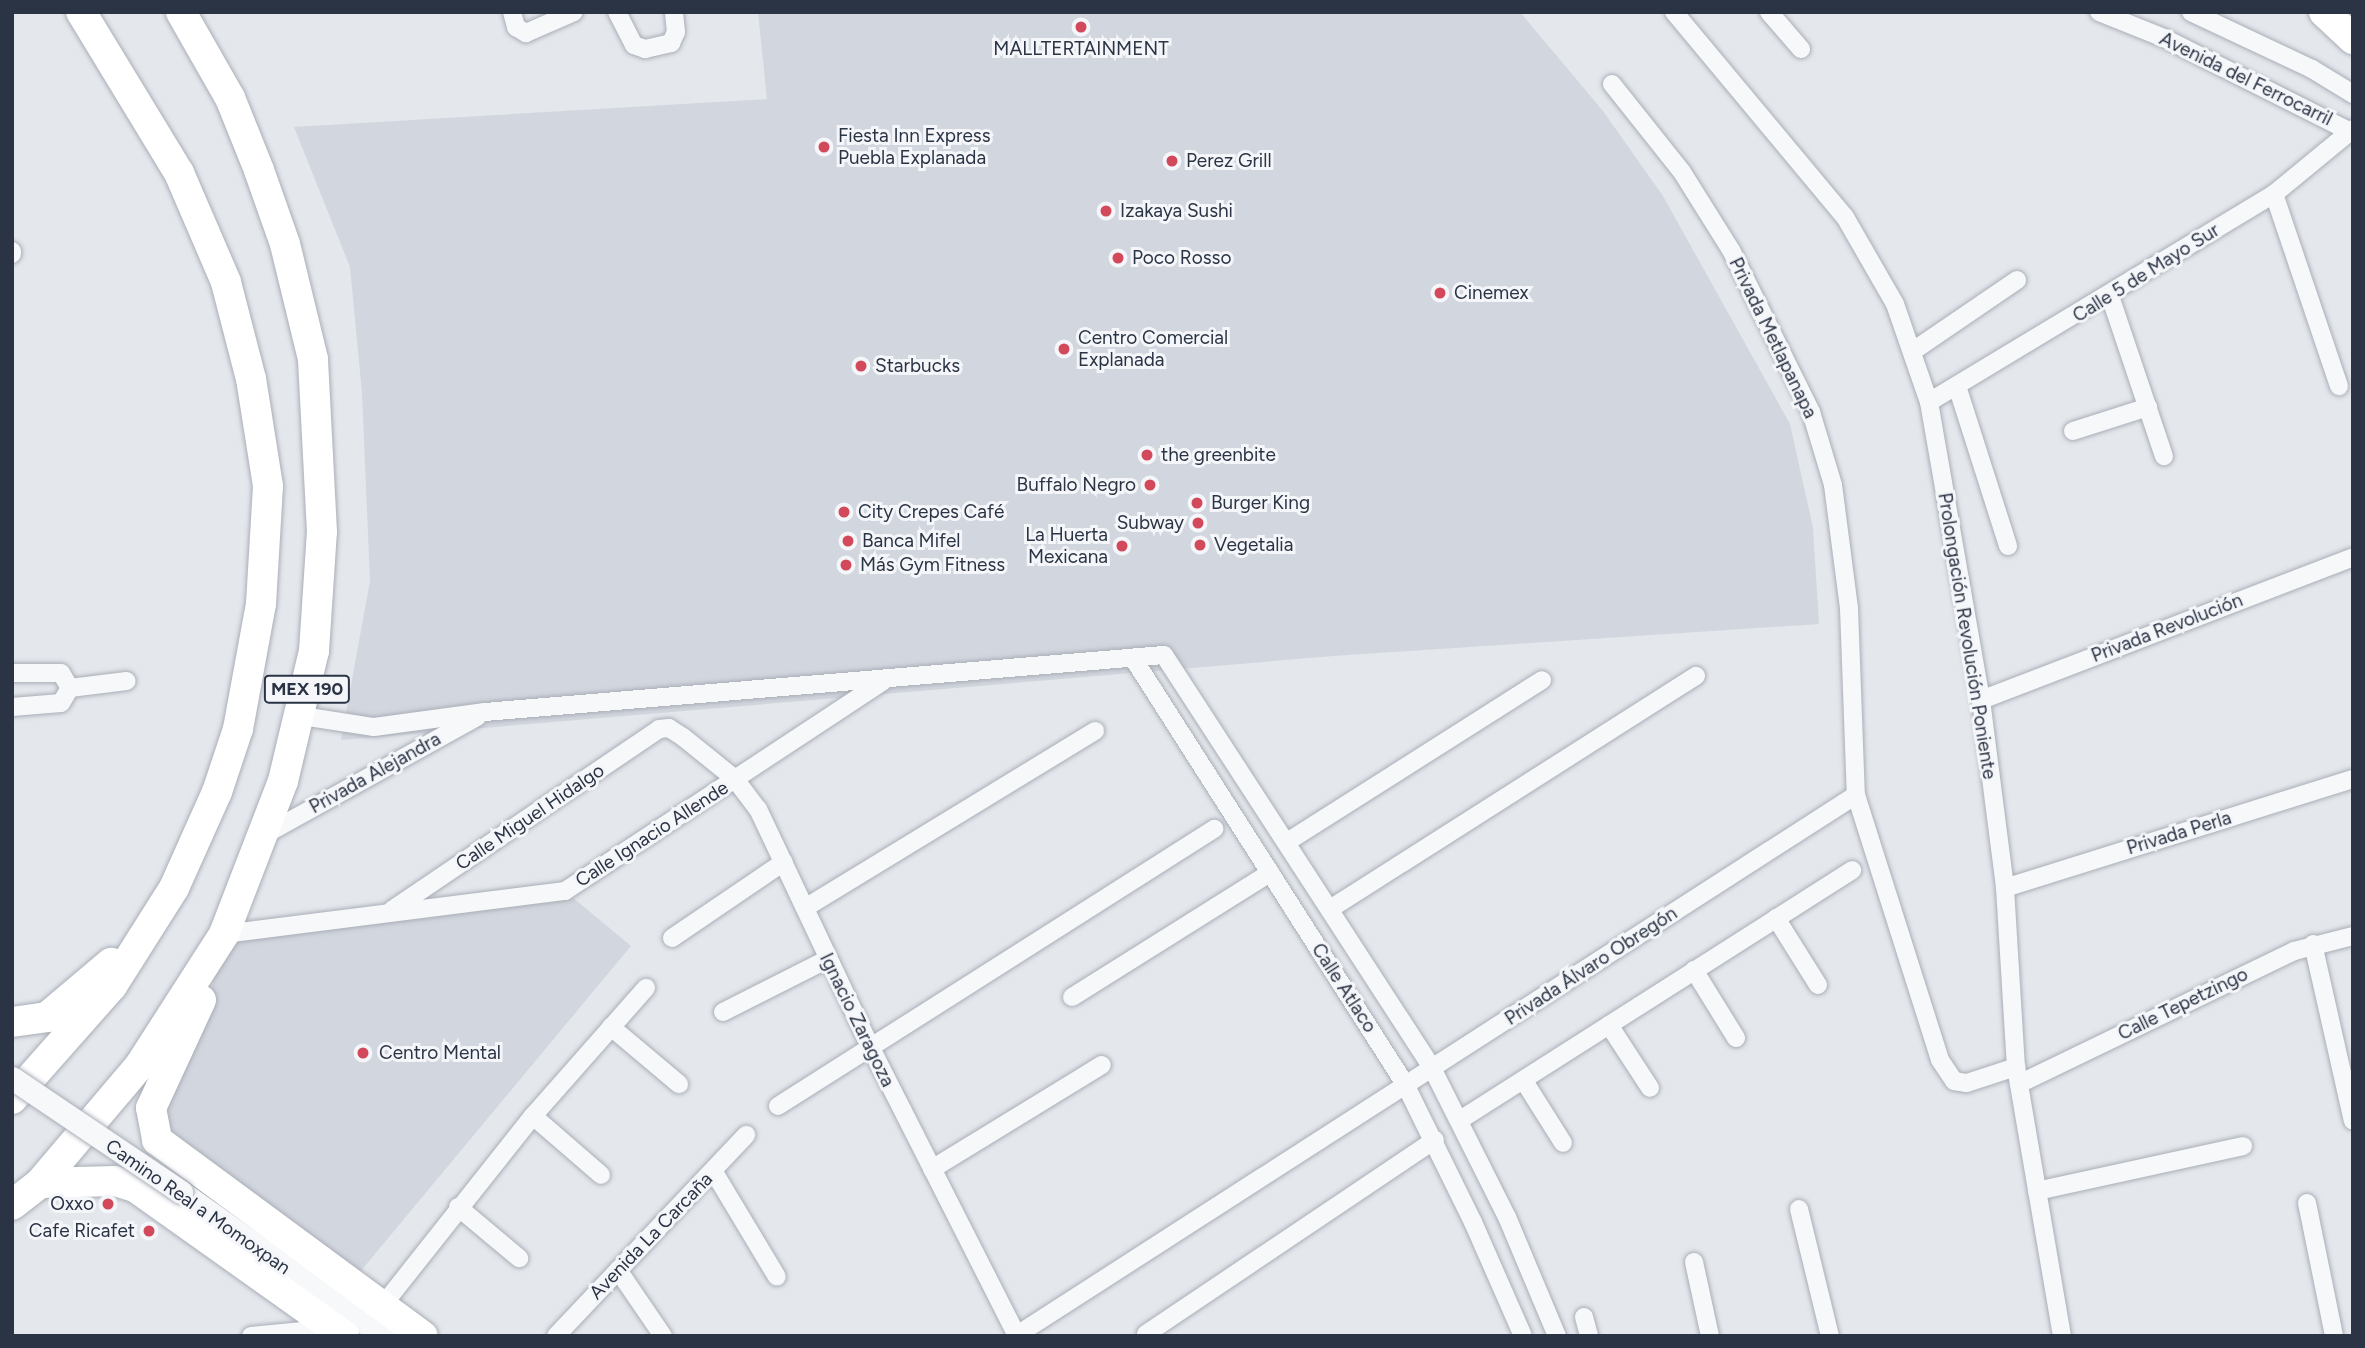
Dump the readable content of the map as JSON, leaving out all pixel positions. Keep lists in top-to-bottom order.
{
  "streets": {
    "main road": ["MEX 190"],
    "street": [
      "Avenida del Ferrocarril",
      "Calle 5 de Mayo Sur",
      "Privada Metlapanapa",
      "Privada Revolución",
      "Prolongación Revolución Poniente",
      "Privada Alejandra",
      "Calle Miguel Hidalgo",
      "Privada Perla",
      "Calle Ignacio Allende",
      "Privada Álvaro Obregón",
      "Calle Atlaco",
      "Calle Tepetzingo",
      "Ignacio Zaragoza",
      "Camino Real a Momoxpan",
      "Avenida La Carcaña"
    ]
  },
  "crossings": [
    ["Avenida del Ferrocarril", "Calle 5 de Mayo Sur"],
    ["Calle 5 de Mayo Sur", "Prolongación Revolución Poniente"],
    ["Privada Metlapanapa", "Privada Álvaro Obregón"],
    ["Privada Revolución", "Prolongación Revolución Poniente"],
    ["Prolongación Revolución Poniente", "Privada Perla"],
    ["Prolongación Revolución Poniente", "Calle Tepetzingo"],
    ["MEX 190", "Privada Alejandra"],
    ["MEX 190", "Calle Ignacio Allende"],
    ["Calle Miguel Hidalgo", "Calle Ignacio Allende"],
    ["Calle Miguel Hidalgo", "Ignacio Zaragoza"],
    ["Calle Ignacio Allende", "Ignacio Zaragoza"],
    ["Privada Álvaro Obregón", "Calle Atlaco"],
    ["Privada Álvaro Obregón", "Ignacio Zaragoza"]
  ],
  "places": [
    "MALLTERTAINMENT",
    "Fiesta Inn Express Puebla Explanada",
    "Perez Grill",
    "Izakaya Sushi",
    "Poco Rosso",
    "Cinemex",
    "Centro Comercial Explanada",
    "Starbucks",
    "the greenbite",
    "Buffalo Negro",
    "Burger King",
    "City Crepes Café",
    "Subway",
    "Banca Mifel",
    "Vegetalia",
    "La Huerta Mexicana",
    "Más Gym Fitness",
    "Centro Mental",
    "Oxxo",
    "Cafe Ricafet"
  ]
}
